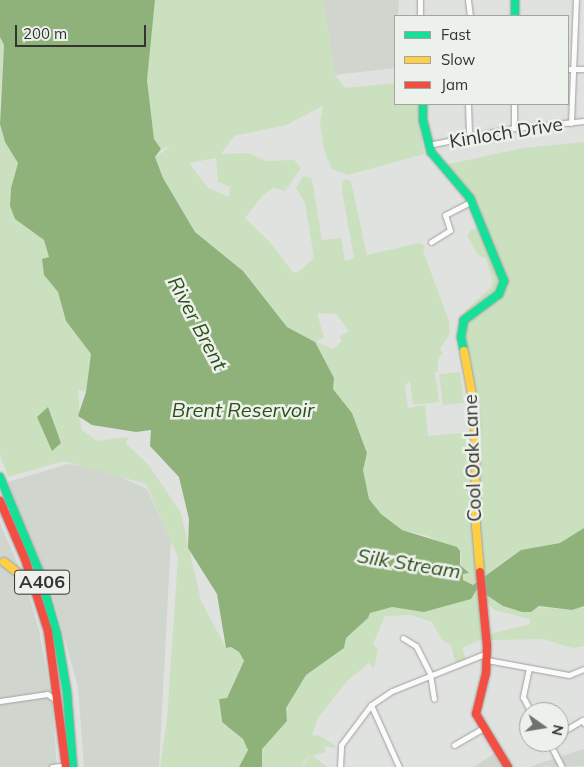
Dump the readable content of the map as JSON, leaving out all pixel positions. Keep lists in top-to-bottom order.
{
  "streets": {
    "main road": ["Cool Oak Lane", "A406"],
    "street": ["Kinloch Drive"]
  },
  "crossings": [
    ["Kinloch Drive", "Cool Oak Lane"]
  ],
  "water": ["River Brent", "Brent Reservoir", "Silk Stream"],
  "legend": ["Fast", "Slow", "Jam"],
  "scale_bar": "200 m",
  "north": "right"
}
